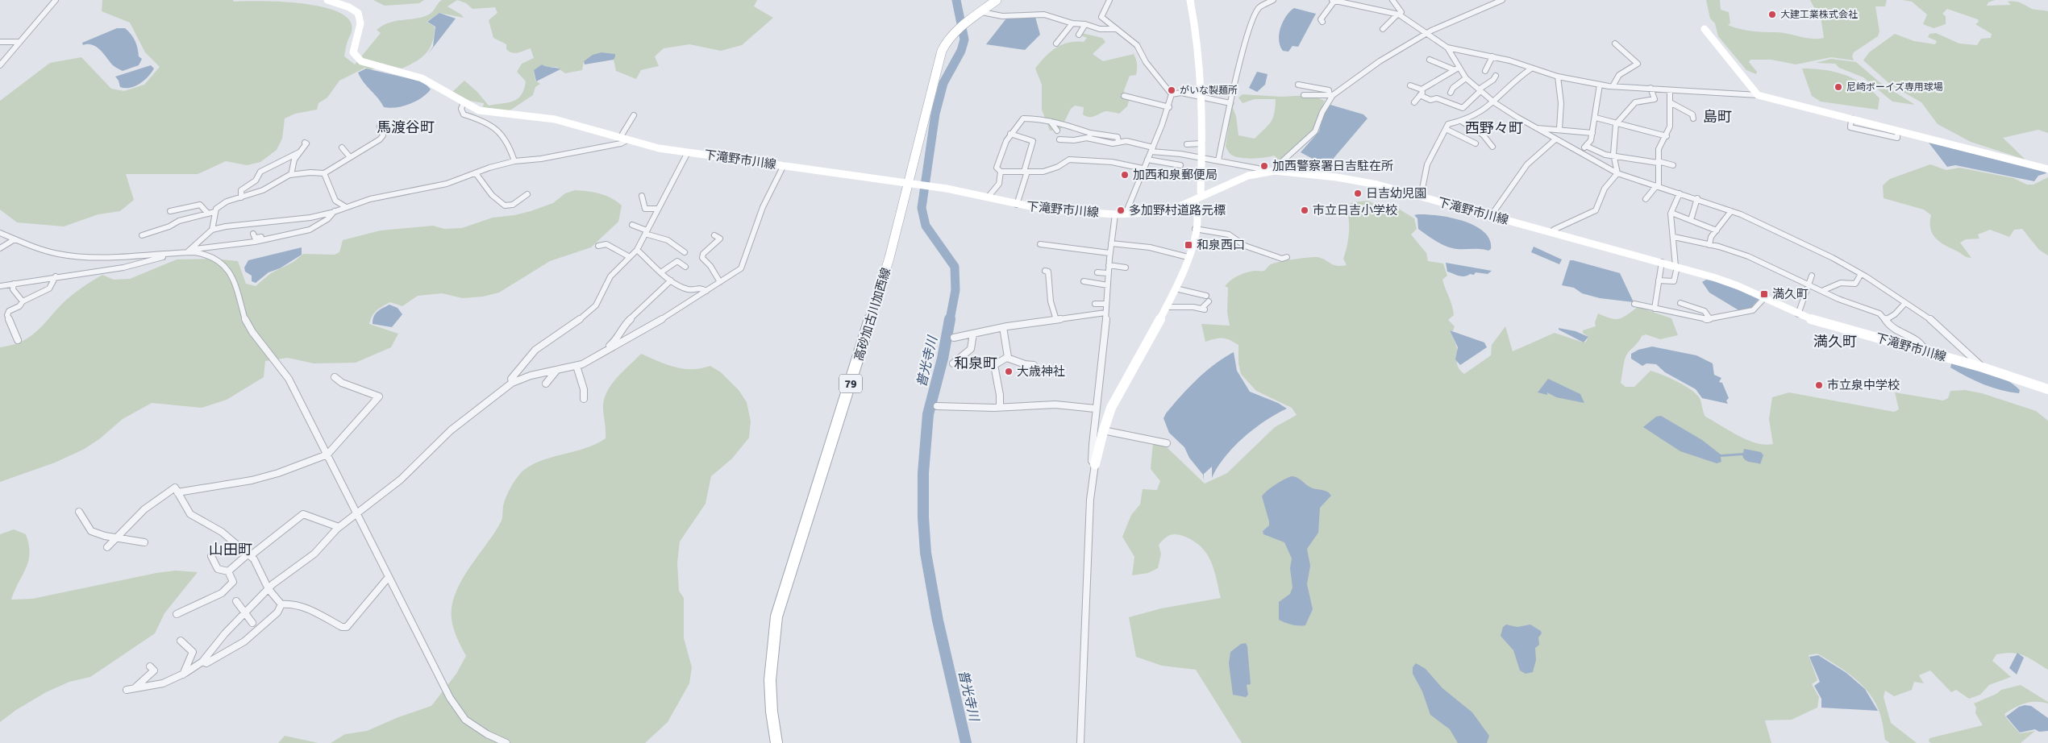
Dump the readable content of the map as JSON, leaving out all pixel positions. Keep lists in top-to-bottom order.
{
  "streets": {
    "main road": ["下滝野市川線", "高砂加古川加西線", "79"]
  },
  "crossings": [
    ["下滝野市川線", "高砂加古川加西線"]
  ],
  "districts": [
    "島町",
    "馬渡谷町",
    "西野々町",
    "満久町",
    "和泉町",
    "山田町"
  ],
  "water": ["普光寺川"],
  "places": {
    "other": [
      "大建工業株式会社",
      "尼崎ボーイズ専用球場",
      "がいな製麺所",
      "加西警察署日吉駐在所",
      "加西和泉郵便局",
      "日吉幼児園",
      "多加野村道路元標",
      "市立日吉小学校",
      "大歳神社",
      "市立泉中学校"
    ],
    "transit": ["和泉西口", "満久町"]
  }
}
